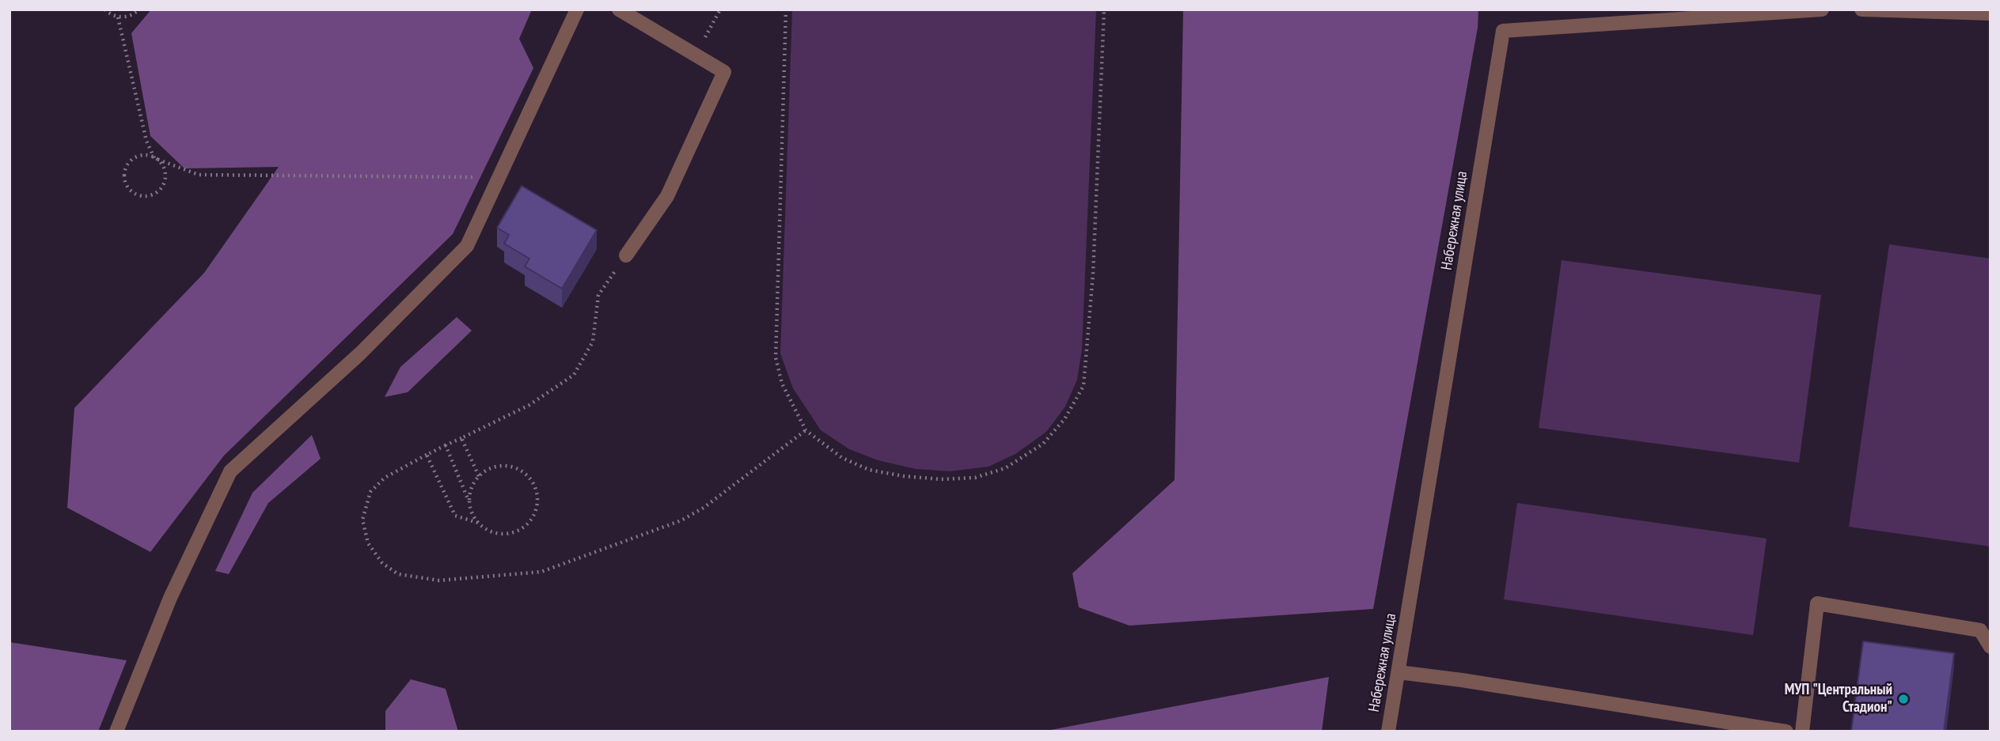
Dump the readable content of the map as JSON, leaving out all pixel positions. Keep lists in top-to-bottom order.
{
  "streets": {
    "street": ["Набережная улица"]
  },
  "places": ["МУП \"Центральный Стадион\""]
}
